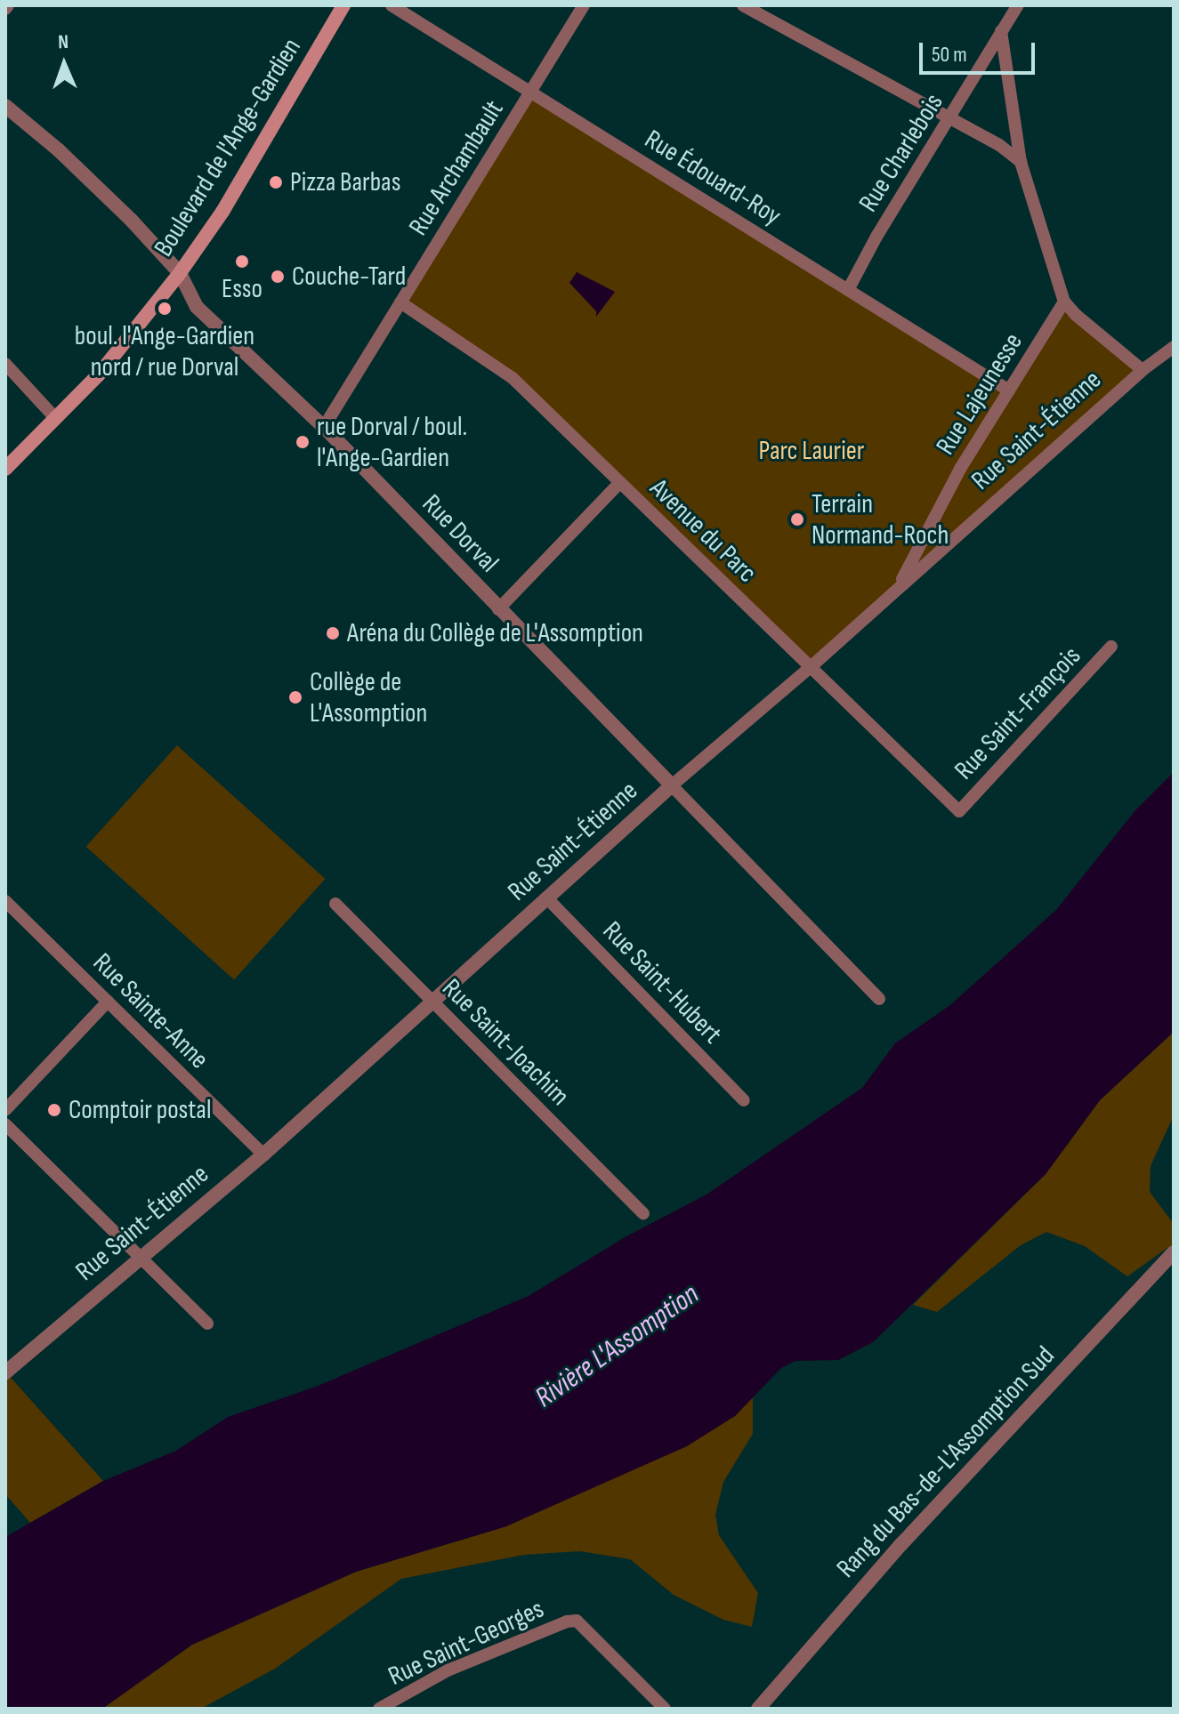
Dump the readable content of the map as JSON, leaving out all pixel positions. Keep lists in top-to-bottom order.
{
  "streets": {
    "main road": ["Boulevard de l'Ange-Gardien"],
    "street": [
      "Rue Charlebois",
      "Rue Archambault",
      "Rue Édouard-Roy",
      "Rue Lajeunesse",
      "Rue Saint-Étienne",
      "Avenue du Parc",
      "Rue Dorval",
      "Rue Saint-François",
      "Rue Saint-Hubert",
      "Rue Sainte-Anne",
      "Rue Saint-Joachim",
      "Rang du Bas-de-L'Assomption Sud",
      "Rue Saint-Georges"
    ]
  },
  "crossings": [
    ["Boulevard de l'Ange-Gardien", "Rue Dorval"],
    ["Rue Charlebois", "Rue Édouard-Roy"],
    ["Rue Archambault", "Rue Édouard-Roy"],
    ["Rue Archambault", "Avenue du Parc"],
    ["Rue Archambault", "Rue Dorval"],
    ["Rue Édouard-Roy", "Rue Lajeunesse"],
    ["Rue Lajeunesse", "Rue Saint-Étienne"],
    ["Rue Saint-Étienne", "Avenue du Parc"],
    ["Rue Saint-Étienne", "Rue Dorval"],
    ["Rue Saint-Étienne", "Rue Saint-Hubert"],
    ["Rue Saint-Étienne", "Rue Sainte-Anne"],
    ["Rue Saint-Étienne", "Rue Saint-Joachim"],
    ["Avenue du Parc", "Rue Saint-François"]
  ],
  "water": ["Rivière L'Assomption"],
  "parks": ["Parc Laurier"],
  "places": [
    "Pizza Barbas",
    "Esso",
    "Couche-Tard",
    "boul. l'Ange-Gardien nord / rue Dorval",
    "rue Dorval / boul. l'Ange-Gardien",
    "Terrain Normand-Roch",
    "Aréna du Collège de L'Assomption",
    "Collège de L'Assomption",
    "Comptoir postal"
  ],
  "scale_bar": "50 m",
  "north": "top"
}
